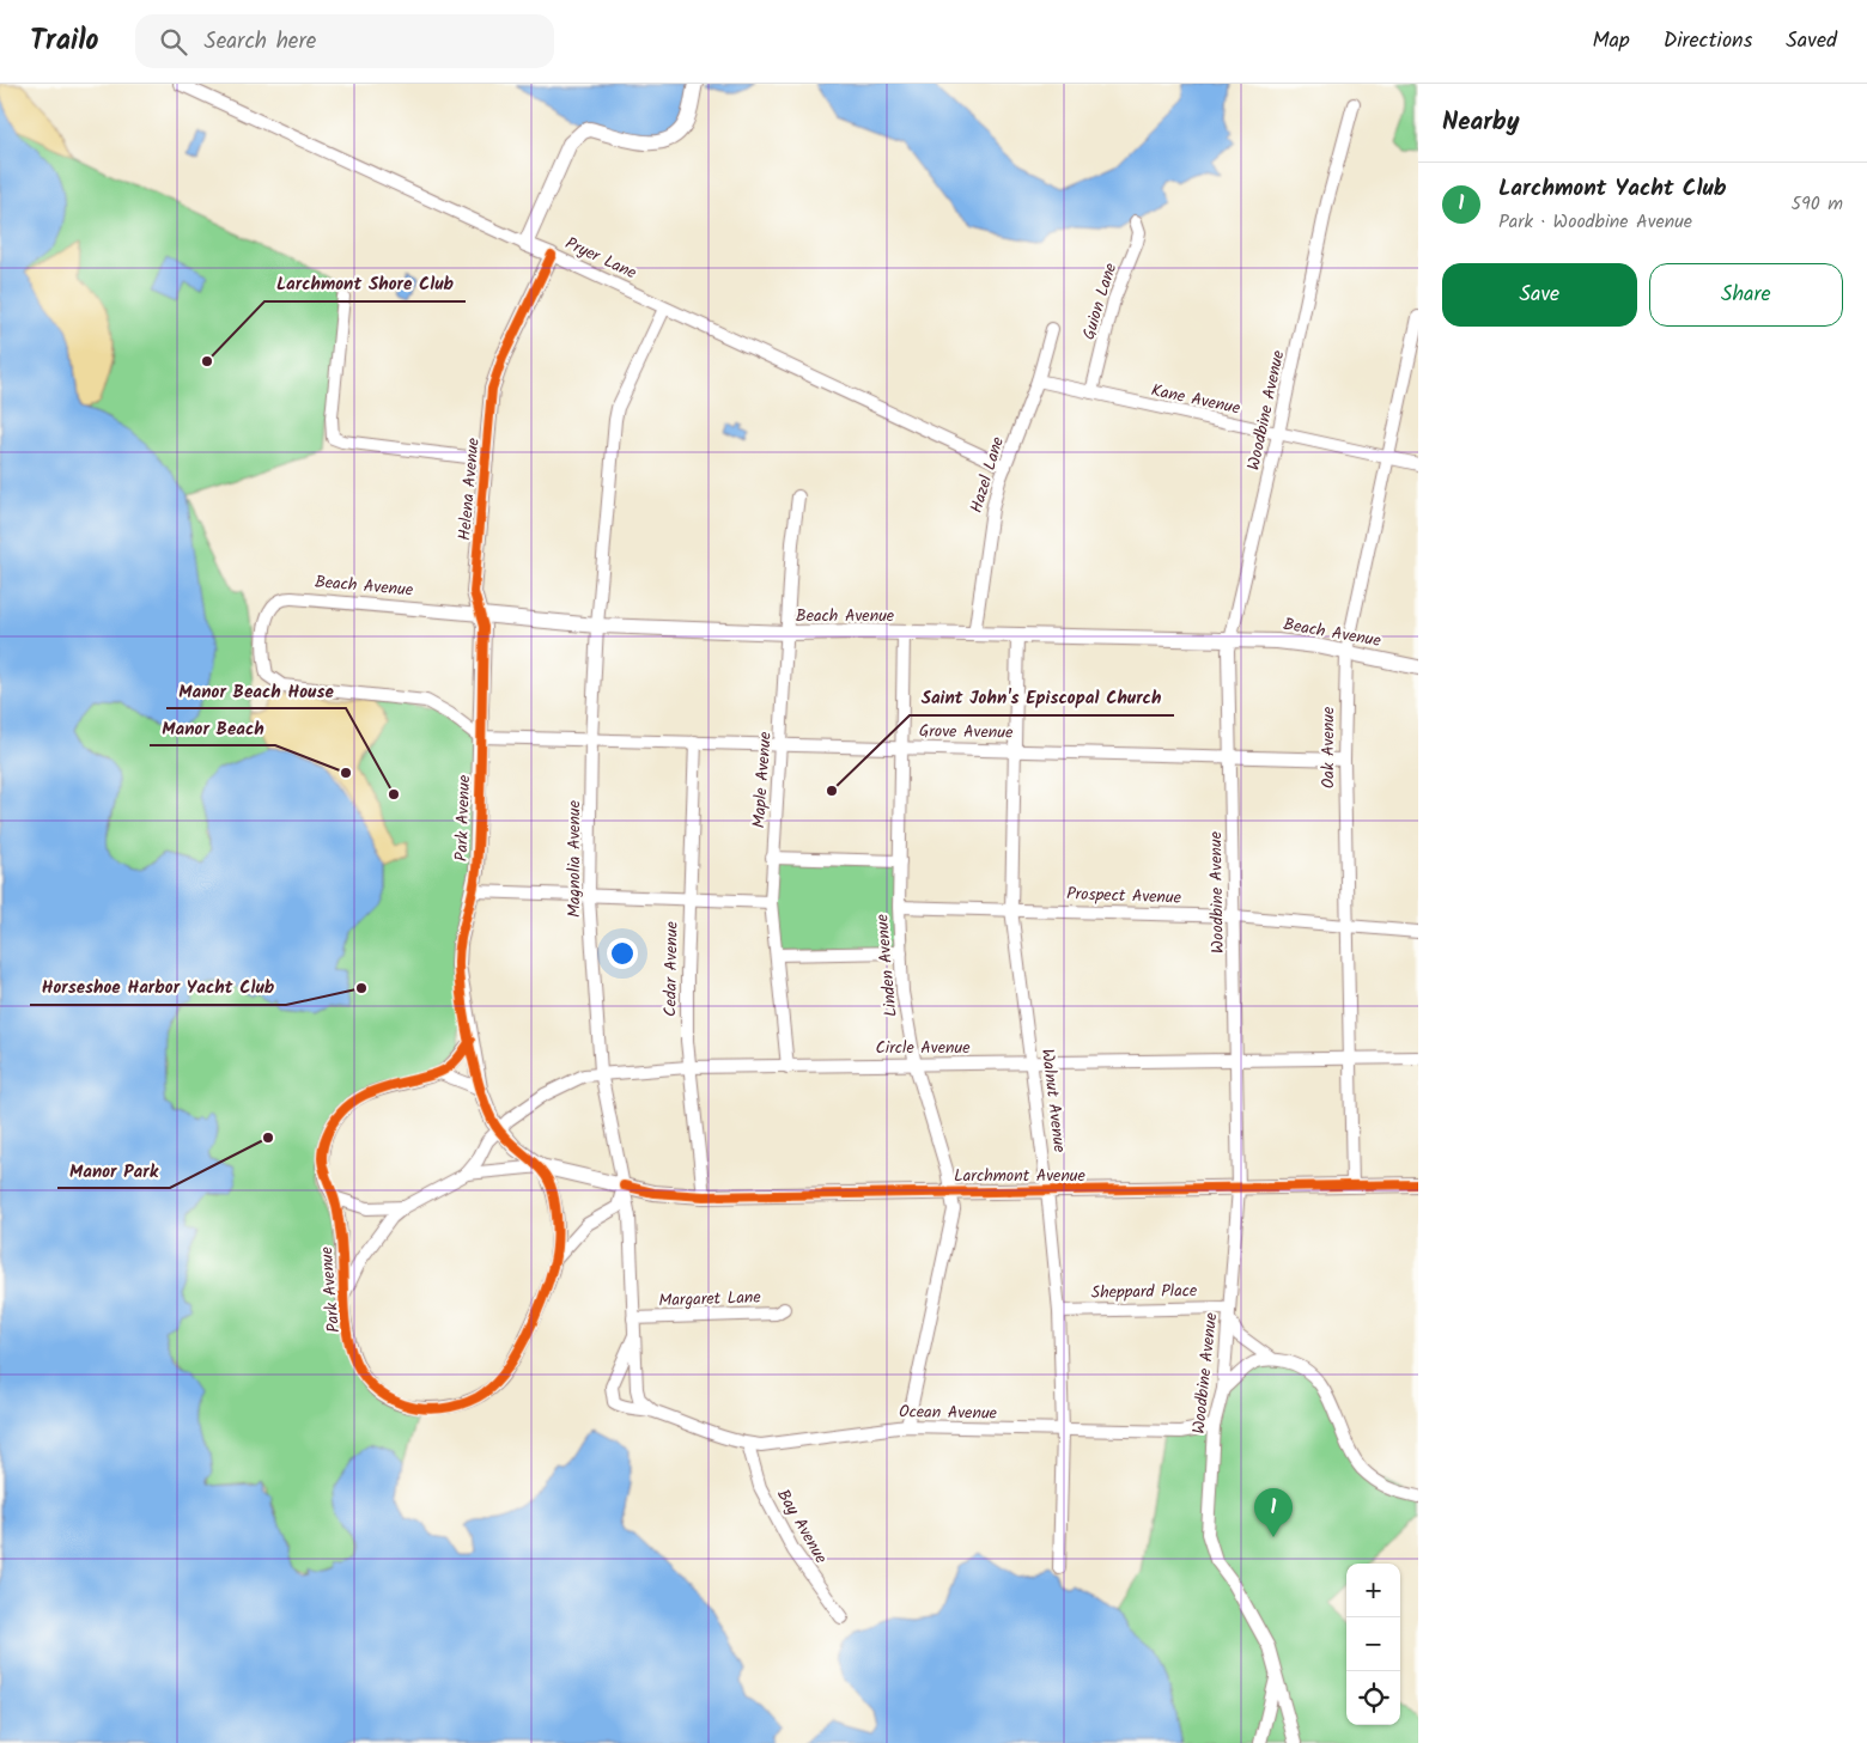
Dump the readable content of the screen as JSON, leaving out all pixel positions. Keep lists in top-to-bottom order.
{
  "streets": {
    "street": [
      "Pryer Lane",
      "Guion Lane",
      "Kane Avenue",
      "Woodbine Avenue",
      "Hazel Lane",
      "Helena Avenue",
      "Beach Avenue",
      "Grove Avenue",
      "Oak Avenue",
      "Maple Avenue",
      "Park Avenue",
      "Magnolia Avenue",
      "Prospect Avenue",
      "Linden Avenue",
      "Cedar Avenue",
      "Circle Avenue",
      "Walnut Avenue",
      "Larchmont Avenue",
      "Sheppard Place",
      "Margaret Lane",
      "Ocean Avenue",
      "Bay Avenue"
    ]
  },
  "crossings": [
    ["Pryer Lane", "Hazel Lane"],
    ["Pryer Lane", "Helena Avenue"],
    ["Pryer Lane", "Magnolia Avenue"],
    ["Guion Lane", "Kane Avenue"],
    ["Kane Avenue", "Woodbine Avenue"],
    ["Kane Avenue", "Hazel Lane"],
    ["Kane Avenue", "Oak Avenue"],
    ["Woodbine Avenue", "Beach Avenue"],
    ["Woodbine Avenue", "Grove Avenue"],
    ["Woodbine Avenue", "Prospect Avenue"],
    ["Woodbine Avenue", "Circle Avenue"],
    ["Woodbine Avenue", "Larchmont Avenue"],
    ["Woodbine Avenue", "Sheppard Place"],
    ["Woodbine Avenue", "Ocean Avenue"],
    ["Hazel Lane", "Beach Avenue"],
    ["Helena Avenue", "Beach Avenue"],
    ["Helena Avenue", "Grove Avenue"],
    ["Helena Avenue", "Park Avenue"],
    ["Beach Avenue", "Grove Avenue"],
    ["Beach Avenue", "Oak Avenue"],
    ["Beach Avenue", "Maple Avenue"],
    ["Beach Avenue", "Park Avenue"],
    ["Beach Avenue", "Magnolia Avenue"],
    ["Beach Avenue", "Linden Avenue"],
    ["Beach Avenue", "Walnut Avenue"],
    ["Grove Avenue", "Oak Avenue"],
    ["Grove Avenue", "Maple Avenue"],
    ["Grove Avenue", "Park Avenue"],
    ["Grove Avenue", "Magnolia Avenue"],
    ["Grove Avenue", "Linden Avenue"],
    ["Grove Avenue", "Cedar Avenue"],
    ["Grove Avenue", "Walnut Avenue"],
    ["Oak Avenue", "Prospect Avenue"],
    ["Oak Avenue", "Circle Avenue"],
    ["Oak Avenue", "Larchmont Avenue"],
    ["Maple Avenue", "Circle Avenue"],
    ["Park Avenue", "Magnolia Avenue"],
    ["Park Avenue", "Circle Avenue"],
    ["Park Avenue", "Larchmont Avenue"],
    ["Magnolia Avenue", "Circle Avenue"],
    ["Magnolia Avenue", "Larchmont Avenue"],
    ["Magnolia Avenue", "Margaret Lane"],
    ["Magnolia Avenue", "Ocean Avenue"],
    ["Prospect Avenue", "Linden Avenue"],
    ["Prospect Avenue", "Walnut Avenue"],
    ["Linden Avenue", "Circle Avenue"],
    ["Linden Avenue", "Larchmont Avenue"],
    ["Linden Avenue", "Ocean Avenue"],
    ["Cedar Avenue", "Circle Avenue"],
    ["Cedar Avenue", "Larchmont Avenue"],
    ["Circle Avenue", "Walnut Avenue"],
    ["Circle Avenue", "Larchmont Avenue"],
    ["Walnut Avenue", "Larchmont Avenue"],
    ["Walnut Avenue", "Sheppard Place"],
    ["Walnut Avenue", "Ocean Avenue"],
    ["Ocean Avenue", "Bay Avenue"]
  ],
  "places": [
    "Larchmont Shore Club",
    "Manor Beach",
    "Saint John's Episcopal Church",
    "Manor Beach House",
    "Horseshoe Harbor Yacht Club",
    "Manor Park"
  ],
  "page": {
    "header": "Trailo",
    "search": "Search here",
    "nav": ["Map", "Directions", "Saved"],
    "heading": "Nearby",
    "list": [
      {
        "mark": "1",
        "name": "Larchmont Yacht Club",
        "note": "Park · Woodbine Avenue",
        "value": "590 m"
      }
    ],
    "buttons": ["Save", "Share"],
    "pins": "1",
    "map_buttons": ["+", "−"]
  }
}
